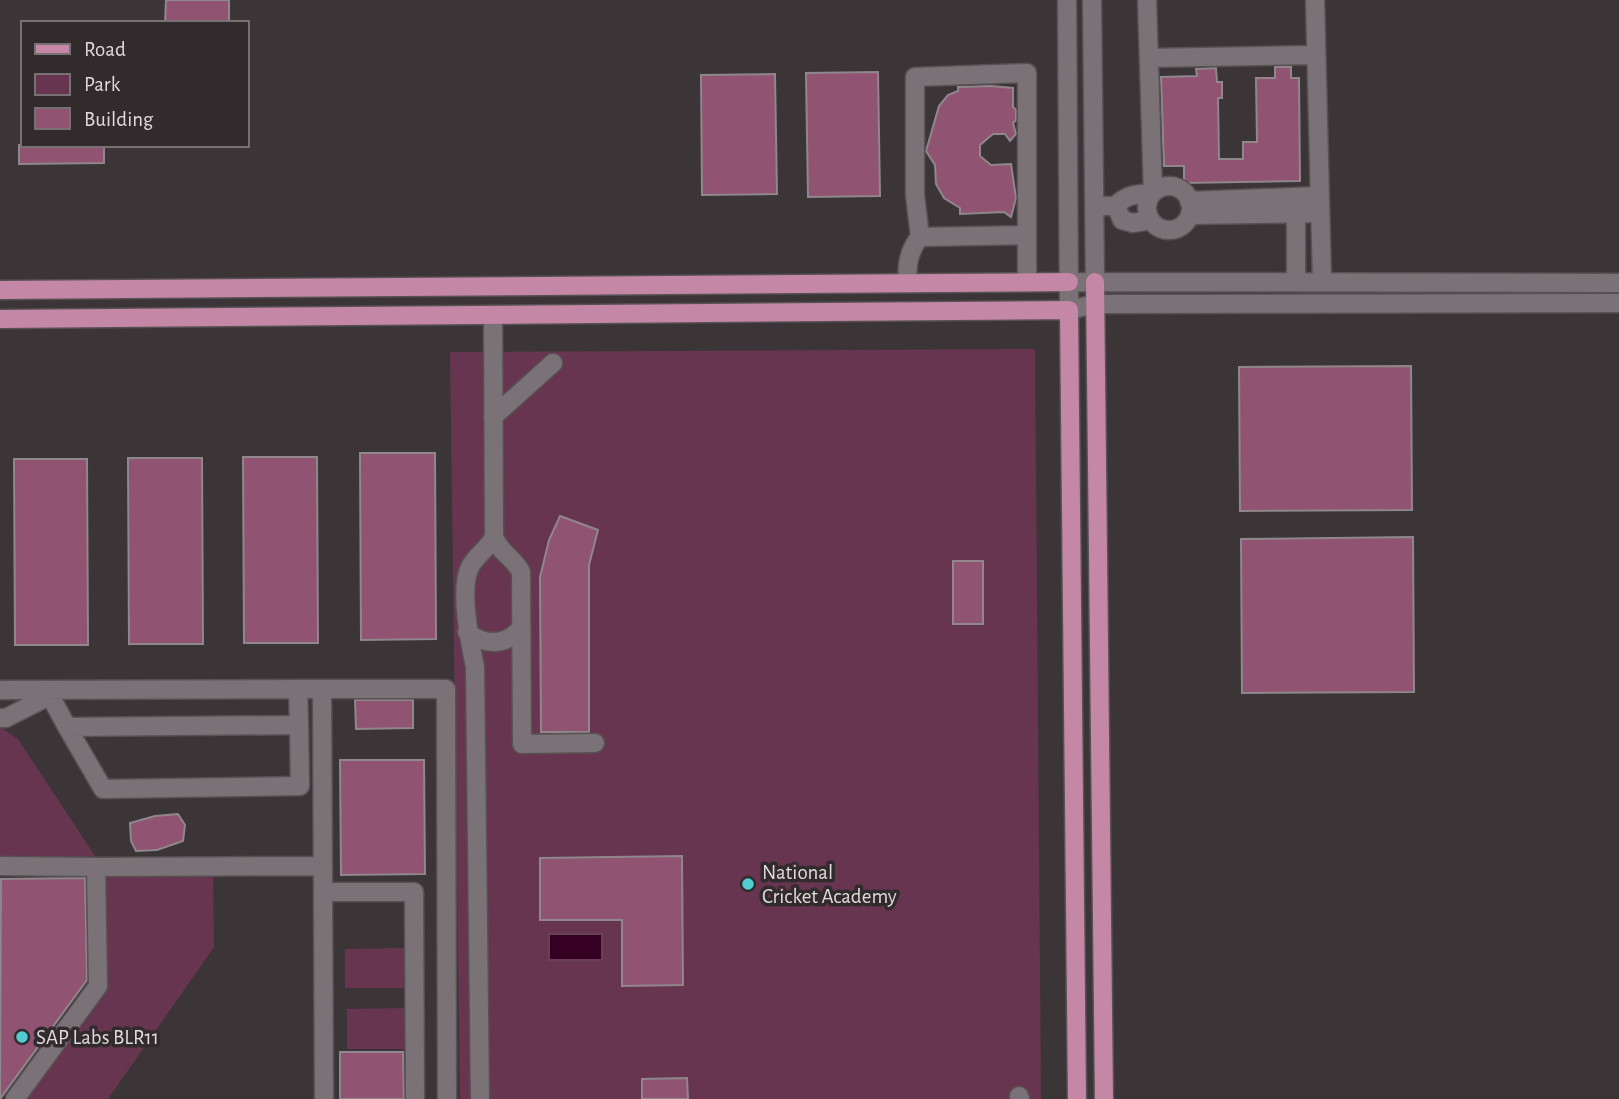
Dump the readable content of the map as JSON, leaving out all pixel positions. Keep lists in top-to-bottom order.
{
  "places": ["National Cricket Academy", "SAP Labs BLR11"],
  "legend": ["Road", "Park", "Building"]
}
